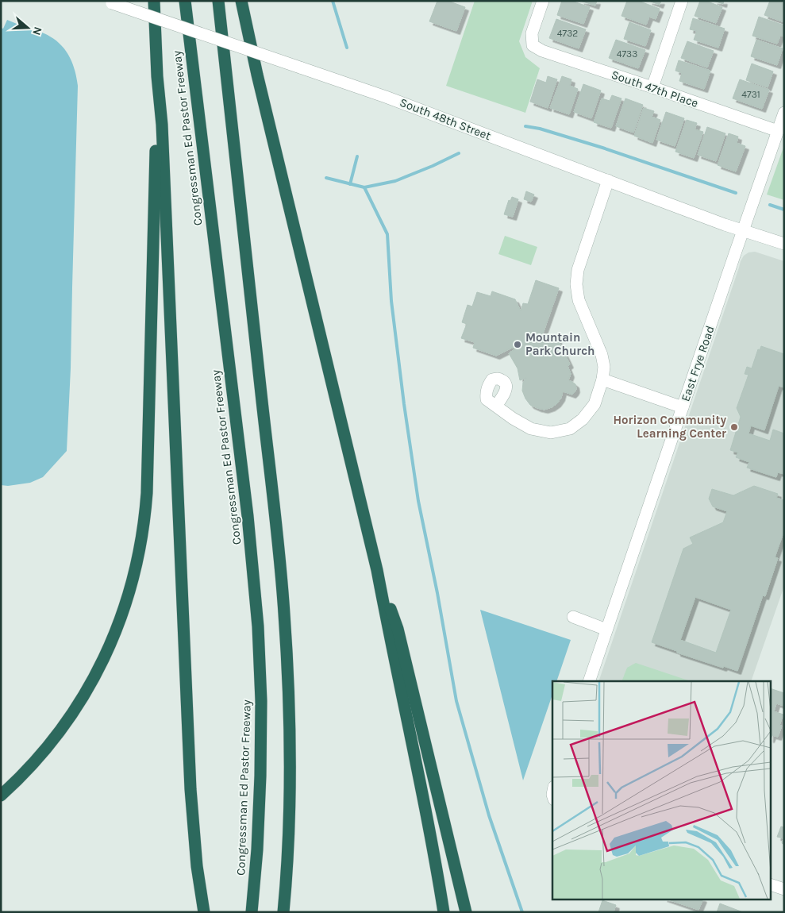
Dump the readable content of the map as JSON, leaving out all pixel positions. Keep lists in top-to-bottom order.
{
  "streets": {
    "highway": ["Congressman Ed Pastor Freeway"],
    "street": ["South 47th Place", "South 48th Street", "East Frye Road"]
  },
  "crossings": [
    ["South 47th Place", "East Frye Road"],
    ["South 48th Street", "East Frye Road"]
  ],
  "places": ["Mountain Park Church", "Horizon Community Learning Center"],
  "house_numbers": ["4732", "4733", "4731"],
  "north": "right"
}
